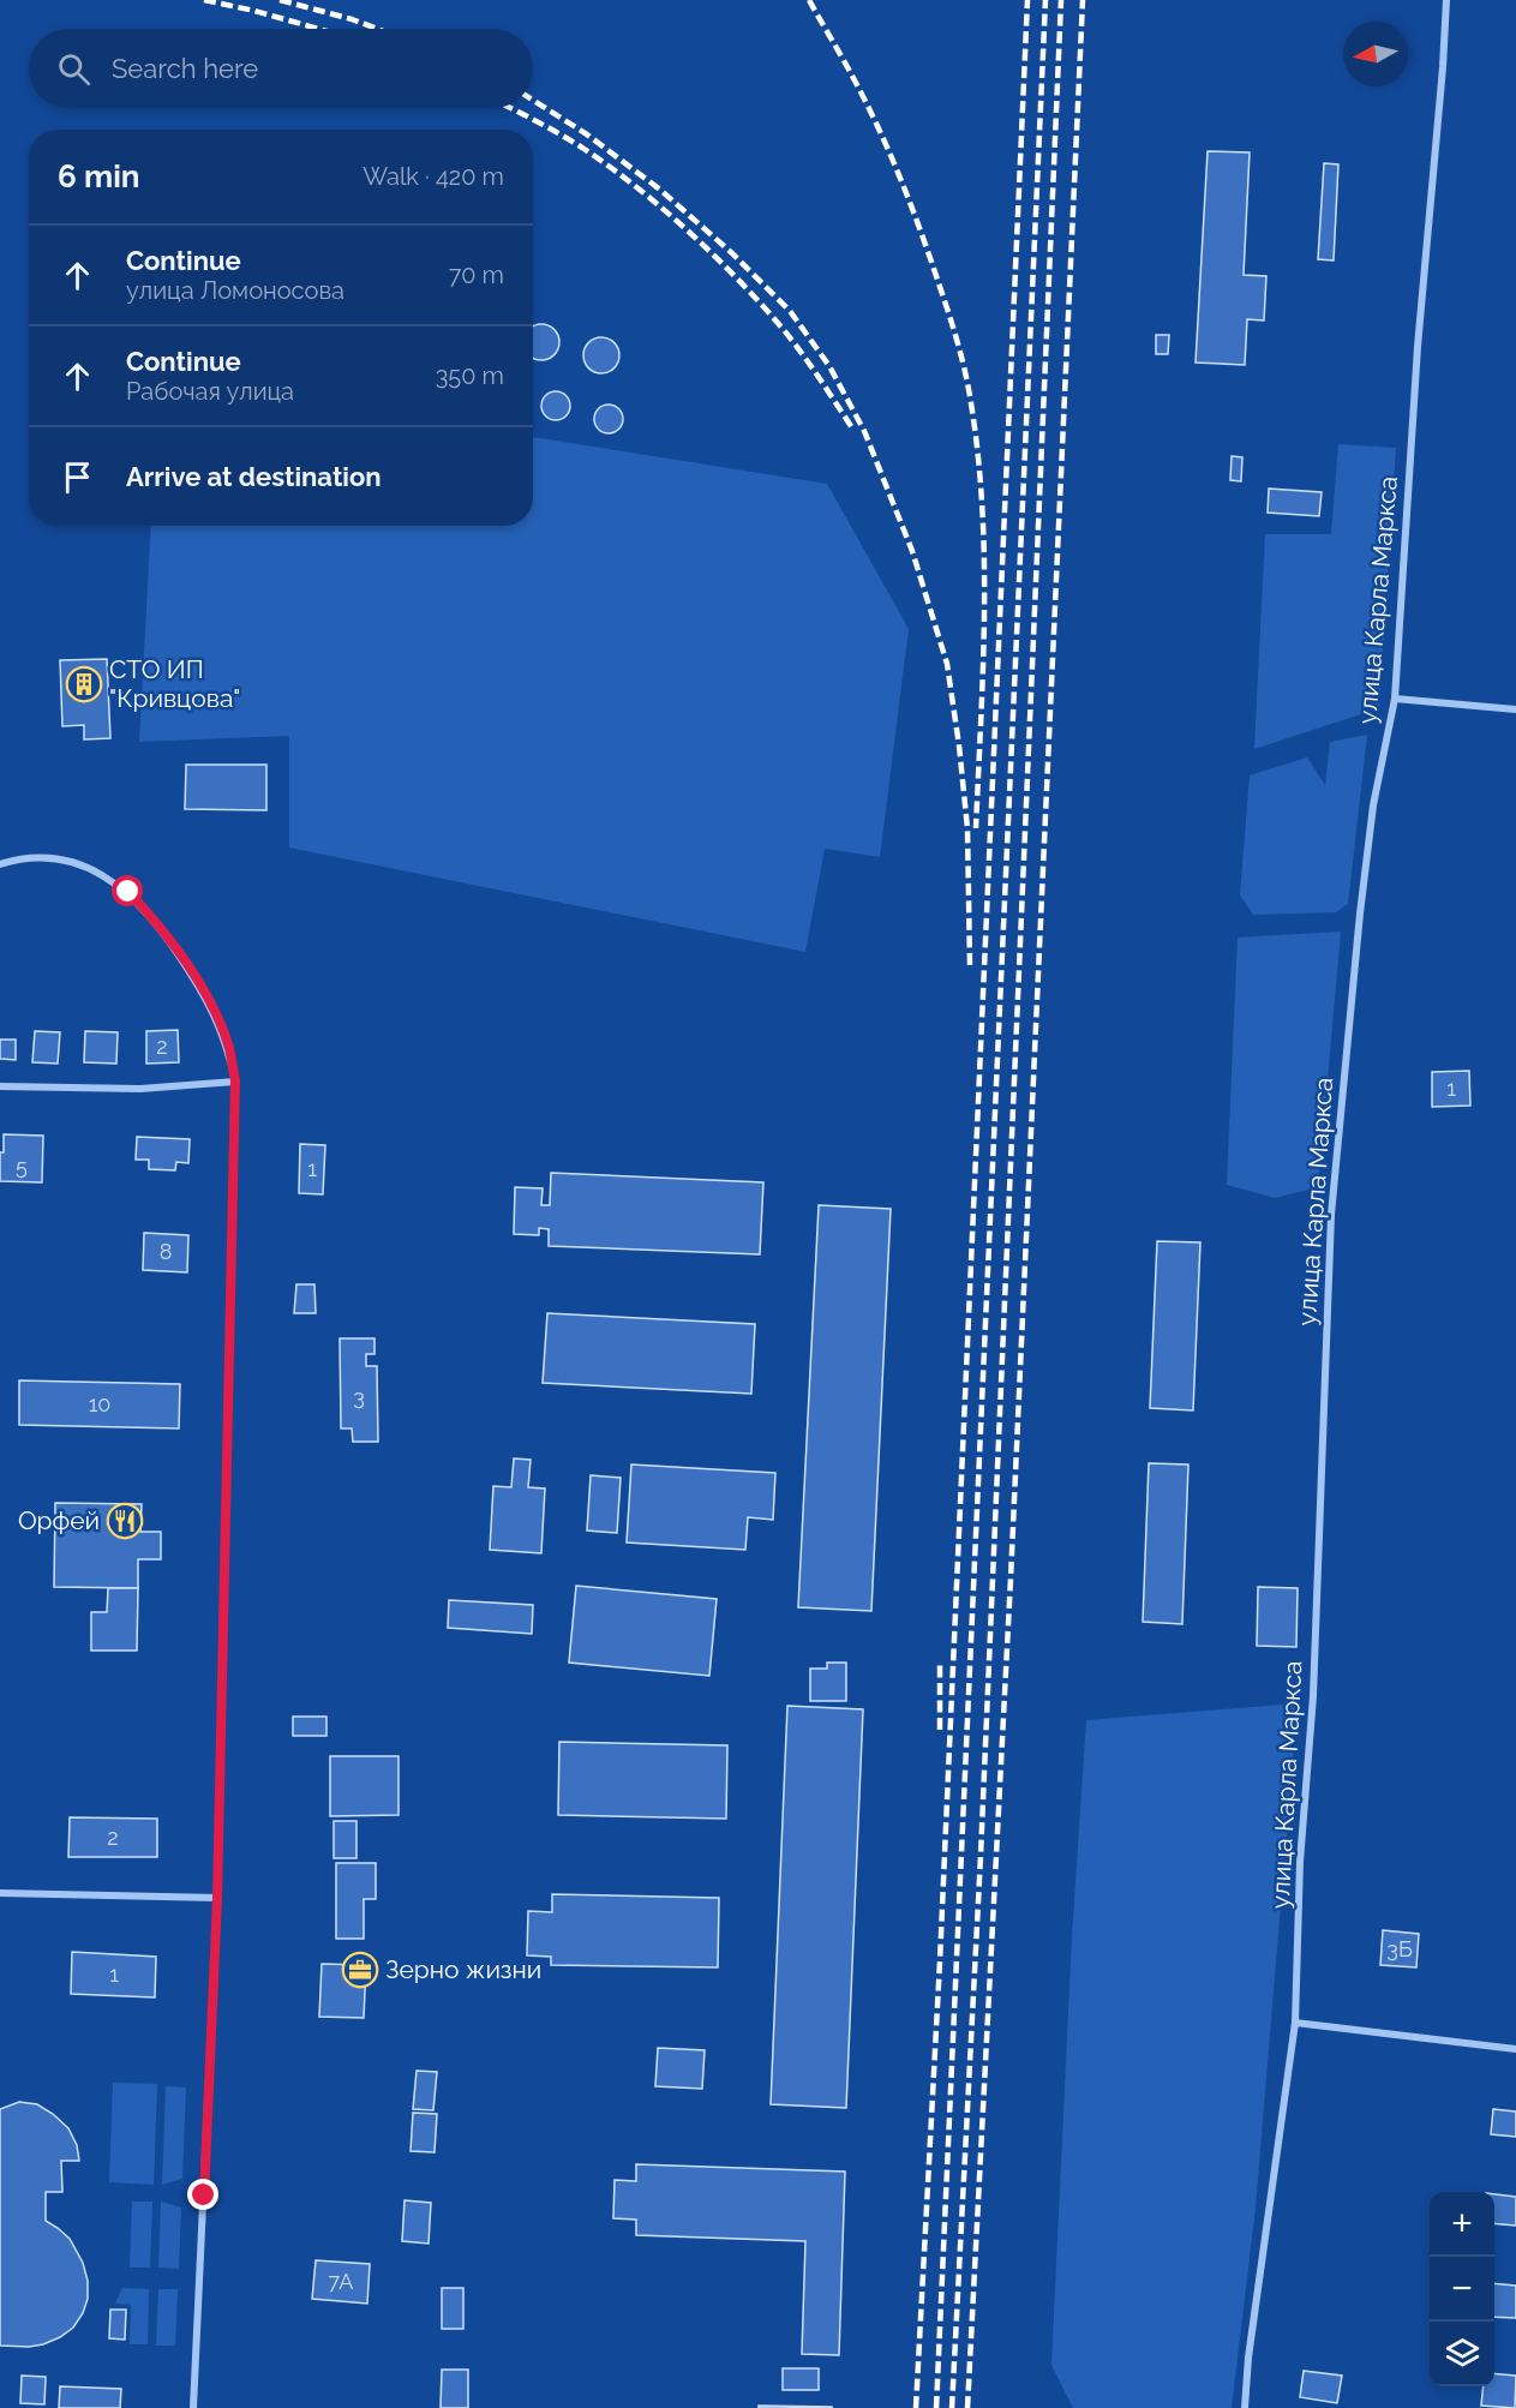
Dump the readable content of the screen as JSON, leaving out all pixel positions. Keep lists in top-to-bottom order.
{
  "streets": {
    "street": ["улица Карла Маркса"]
  },
  "places": {
    "building": ["СТО ИП \"Кривцова\""],
    "restaurant": ["Орфей"],
    "office": ["Зерно жизни"]
  },
  "house_numbers": [
    "2",
    "1",
    "5",
    "1",
    "8",
    "3",
    "10",
    "2",
    "3Б",
    "1",
    "7А"
  ],
  "north": "left",
  "page": {
    "search": "Search here",
    "heading": ["6 min", "Walk · 420 m"],
    "list": [
      ["Continue", "улица Ломоносова", "70 m"],
      ["Continue", "Рабочая улица", "350 m"],
      "Arrive at destination"
    ],
    "map_buttons": ["+", "−"]
  }
}
